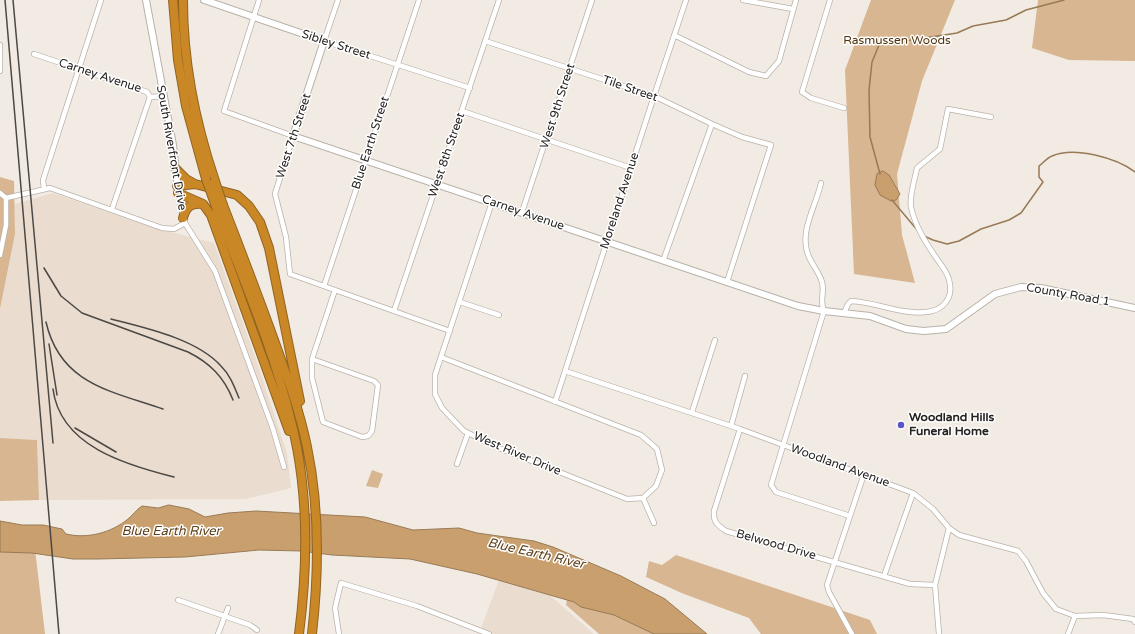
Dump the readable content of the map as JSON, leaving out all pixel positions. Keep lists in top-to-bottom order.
{
  "streets": {
    "main road": [
      "Sibley Street",
      "Carney Avenue",
      "West 7th Street",
      "South Riverfront Drive",
      "County Road 1"
    ],
    "street": [
      "Tile Street",
      "West 9th Street",
      "Blue Earth Street",
      "West 8th Street",
      "Moreland Avenue",
      "West River Drive",
      "Woodland Avenue",
      "Belwood Drive"
    ]
  },
  "crossings": [
    ["Sibley Street", "Carney Avenue"],
    ["Sibley Street", "West 7th Street"],
    ["Sibley Street", "Blue Earth Street"],
    ["Sibley Street", "West 8th Street"],
    ["Carney Avenue", "Tile Street"],
    ["Carney Avenue", "West 9th Street"],
    ["Carney Avenue", "West 7th Street"],
    ["Carney Avenue", "Blue Earth Street"],
    ["Carney Avenue", "South Riverfront Drive"],
    ["Carney Avenue", "West 8th Street"],
    ["Carney Avenue", "Moreland Avenue"],
    ["Carney Avenue", "County Road 1"],
    ["Carney Avenue", "West River Drive"],
    ["Tile Street", "West 9th Street"],
    ["Tile Street", "West 8th Street"],
    ["Tile Street", "Moreland Avenue"],
    ["West 7th Street", "Blue Earth Street"],
    ["Moreland Avenue", "Woodland Avenue"],
    ["Woodland Avenue", "Belwood Drive"]
  ],
  "water": ["Blue Earth River"],
  "parks": ["Rasmussen Woods"],
  "places": ["Woodland Hills Funeral Home"]
}
